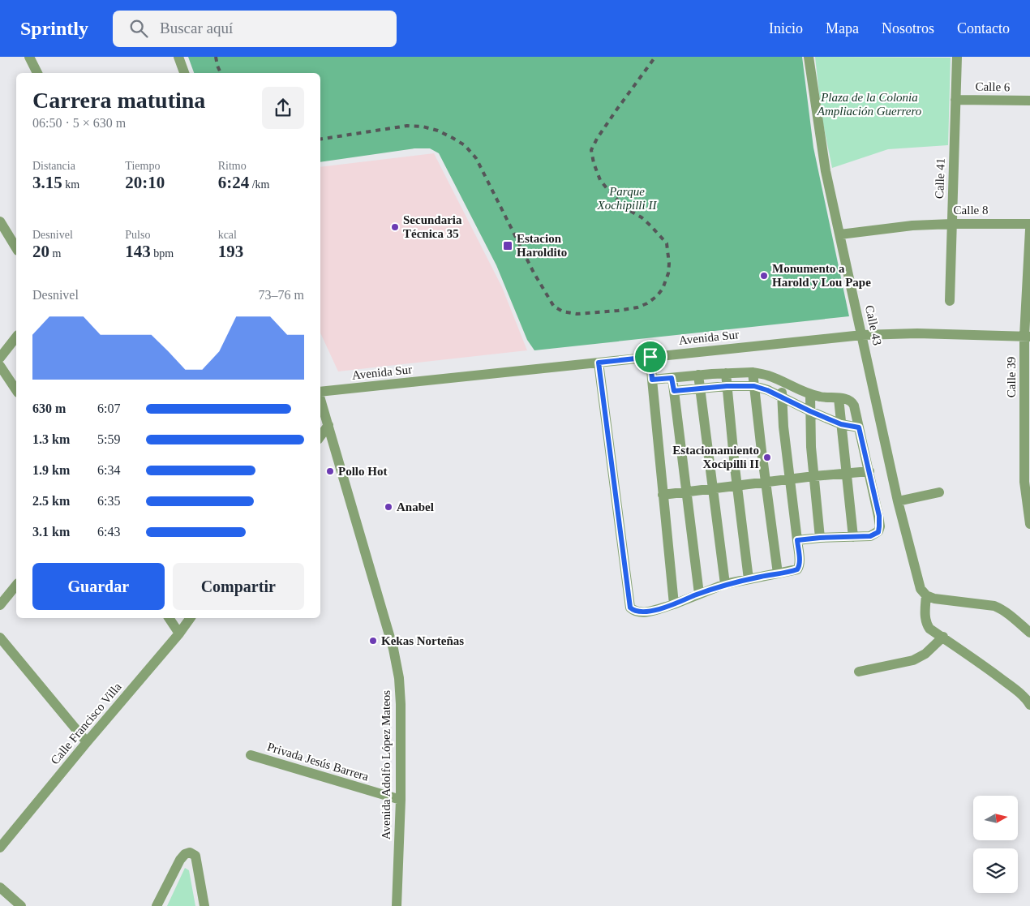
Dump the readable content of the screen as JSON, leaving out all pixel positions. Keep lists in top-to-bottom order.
{
  "streets": {
    "street": [
      "Calle 6",
      "Calle 41",
      "Calle 8",
      "Calle 43",
      "Avenida Sur",
      "Calle 39",
      "Calle Francisco Villa",
      "Privada Jesús Barrera",
      "Avenida Adolfo López Mateos"
    ]
  },
  "crossings": [
    ["Calle 6", "Calle 41"],
    ["Calle 41", "Calle 8"],
    ["Calle 8", "Calle 43"],
    ["Calle 43", "Avenida Sur"],
    ["Avenida Sur", "Calle 39"],
    ["Privada Jesús Barrera", "Avenida Adolfo López Mateos"]
  ],
  "parks": ["Plaza de la Colonia Ampliación Guerrero", "Parque Xochipilli II"],
  "places": {
    "other": [
      "Secundaria Técnica 35",
      "Monumento a Harold y Lou Pape",
      "Estacionamiento Xocipilli II",
      "Pollo Hot",
      "Anabel",
      "Kekas Norteñas"
    ],
    "transit": ["Estacion Haroldito"]
  },
  "north": "right",
  "page": {
    "header": "Sprintly",
    "search": "Buscar aquí",
    "nav": [
      "Inicio",
      "Mapa",
      "Nosotros",
      "Contacto"
    ],
    "heading": ["Carrera matutina", "06:50 · 5 × 630 m"],
    "stats": [
      ["Distancia", "3.15 km"],
      ["Tiempo", "20:10"],
      ["Ritmo", "6:24 /km"],
      ["Desnivel", "20 m"],
      ["Pulso", "143 bpm"],
      ["kcal", "193"]
    ],
    "chart": ["Desnivel", "73–76 m"],
    "list": [
      {
        "name": "630 m",
        "note": "6:07"
      },
      {
        "name": "1.3 km",
        "note": "5:59"
      },
      {
        "name": "1.9 km",
        "note": "6:34"
      },
      {
        "name": "2.5 km",
        "note": "6:35"
      },
      {
        "name": "3.1 km",
        "note": "6:43"
      }
    ],
    "buttons": ["Guardar", "Compartir"]
  }
}
